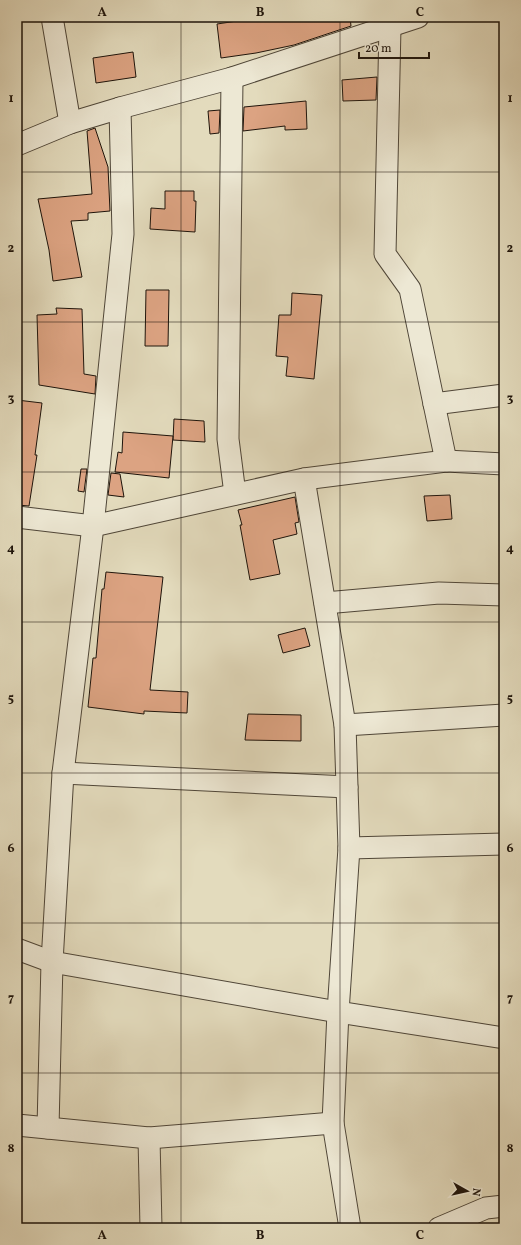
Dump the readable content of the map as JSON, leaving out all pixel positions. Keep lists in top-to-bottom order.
{
  "scale_bar": "20 m",
  "north": "right",
  "grid": {
    "columns": ["A", "B", "C"],
    "rows": [
      "1",
      "2",
      "3",
      "4",
      "5",
      "6",
      "7",
      "8"
    ]
  }
}
